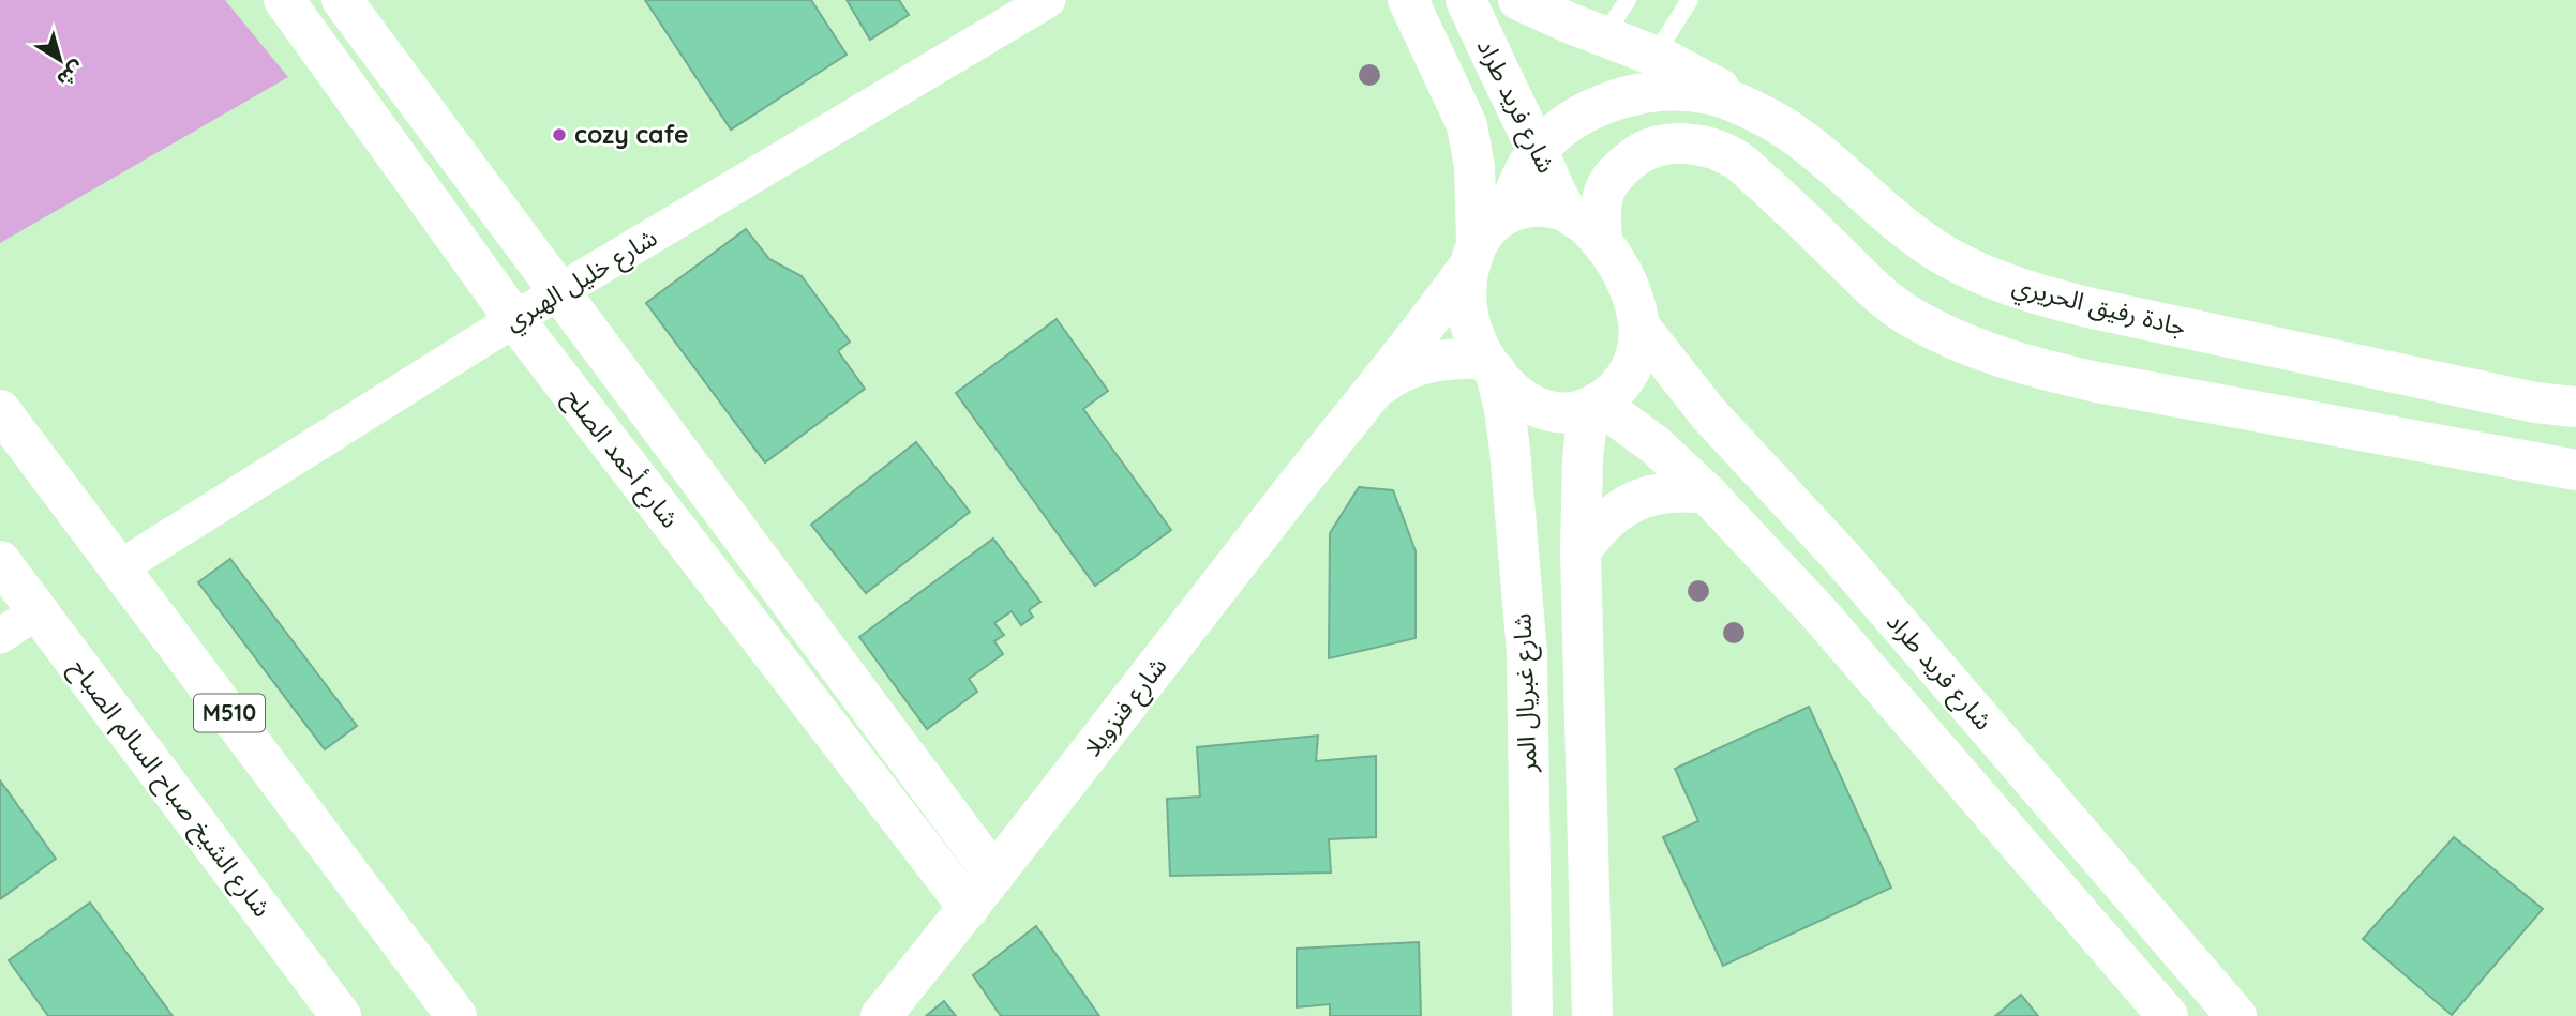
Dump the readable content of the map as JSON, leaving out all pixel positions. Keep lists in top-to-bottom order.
{
  "streets": {
    "main road": [
      "شارع فريد طراد",
      "جادة رفيق الحريري",
      "شارع أحمد الصلح",
      "شارع غبريال المر",
      "شارع فنزويلا",
      "M510",
      "شارع الشيخ صباح السالم الصباح"
    ],
    "street": ["شارع خليل الهبري"]
  },
  "crossings": [
    ["شارع فريد طراد", "جادة رفيق الحريري"],
    ["شارع فريد طراد", "شارع غبريال المر"],
    ["شارع فريد طراد", "شارع فنزويلا"],
    ["شارع خليل الهبري", "شارع أحمد الصلح"],
    ["شارع خليل الهبري", "M510"],
    ["جادة رفيق الحريري", "شارع غبريال المر"],
    ["جادة رفيق الحريري", "شارع فنزويلا"],
    ["شارع أحمد الصلح", "شارع فنزويلا"],
    ["شارع غبريال المر", "شارع فنزويلا"]
  ],
  "places": ["cozy cafe"],
  "north": "bottom right"
}
